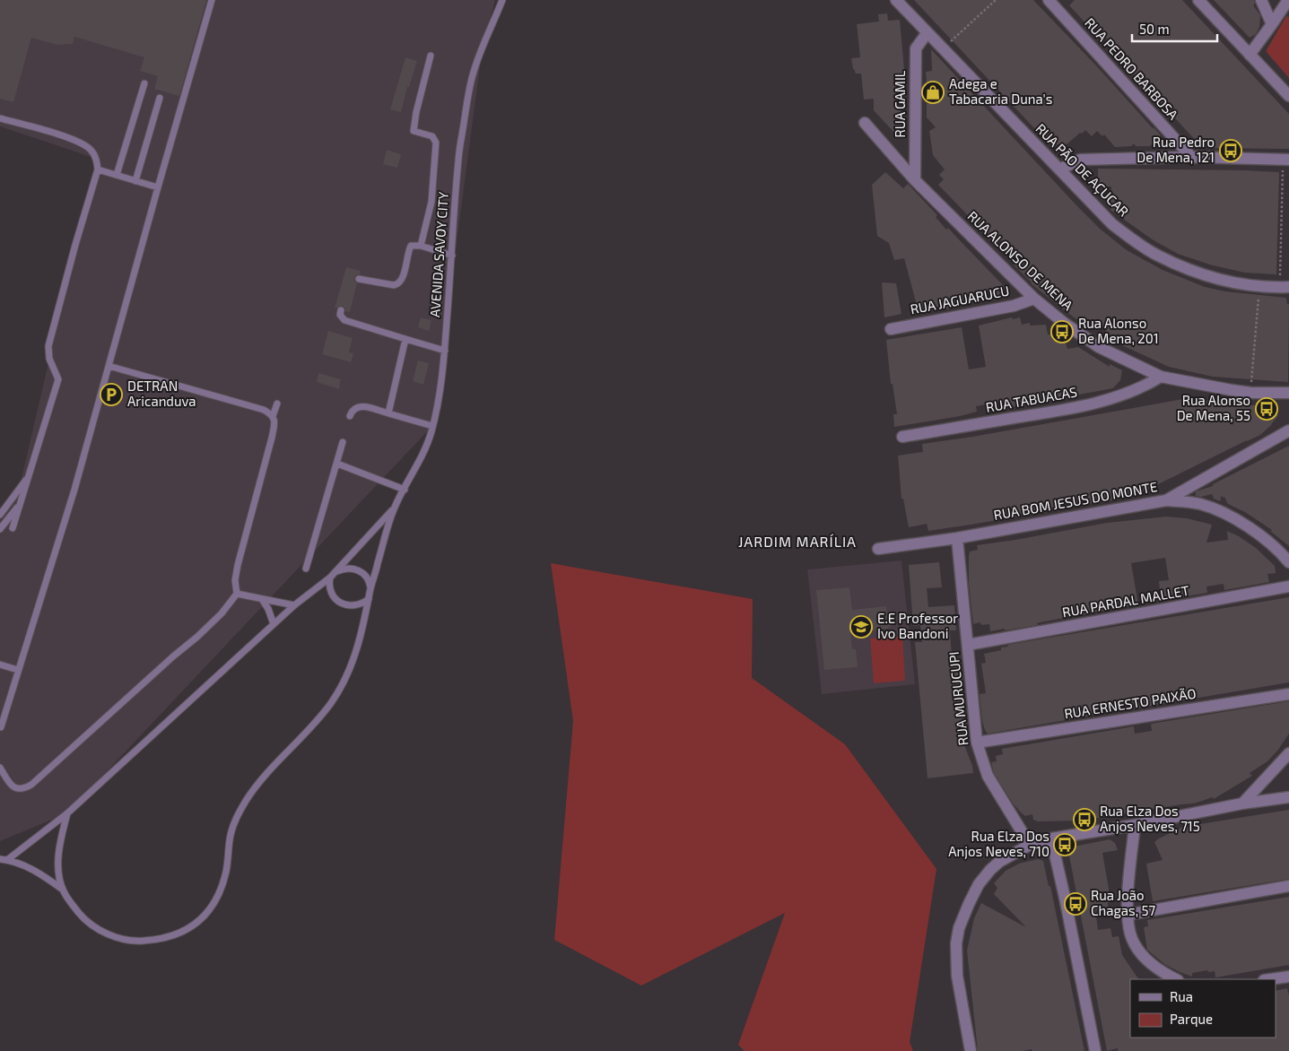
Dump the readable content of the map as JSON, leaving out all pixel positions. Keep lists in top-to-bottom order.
{
  "streets": {
    "street": [
      "RUA PEDRO BARBOSA",
      "RUA GAMIL",
      "RUA PÃO DE AÇUCAR",
      "RUA ALONSO DE MENA",
      "RUA JAGUARUCU",
      "RUA TABUACAS",
      "RUA BOM JESUS DO MONTE",
      "RUA PARDAL MALLET",
      "RUA MURUCUPI",
      "RUA ERNESTO PAIXÃO"
    ],
    "lane": ["AVENIDA SAVOY CITY"]
  },
  "crossings": [
    ["RUA GAMIL", "RUA PÃO DE AÇUCAR"],
    ["RUA GAMIL", "RUA ALONSO DE MENA"],
    ["RUA ALONSO DE MENA", "RUA JAGUARUCU"],
    ["RUA ALONSO DE MENA", "RUA TABUACAS"],
    ["RUA BOM JESUS DO MONTE", "RUA MURUCUPI"],
    ["RUA PARDAL MALLET", "RUA MURUCUPI"],
    ["RUA MURUCUPI", "RUA ERNESTO PAIXÃO"]
  ],
  "districts": ["JARDIM MARÍLIA"],
  "places": {
    "shop": ["Adega e Tabacaria Duna's"],
    "bus stop": [
      "Rua Pedro De Mena, 121",
      "Rua Alonso De Mena, 201",
      "Rua Alonso De Mena, 55",
      "Rua Elza Dos Anjos Neves, 715",
      "Rua Elza Dos Anjos Neves, 710",
      "Rua João Chagas, 57"
    ],
    "parking": ["DETRAN Aricanduva"],
    "school or university": ["E.E Professor Ivo Bandoni"]
  },
  "legend": ["Rua", "Parque"],
  "scale_bar": "50 m"
}
